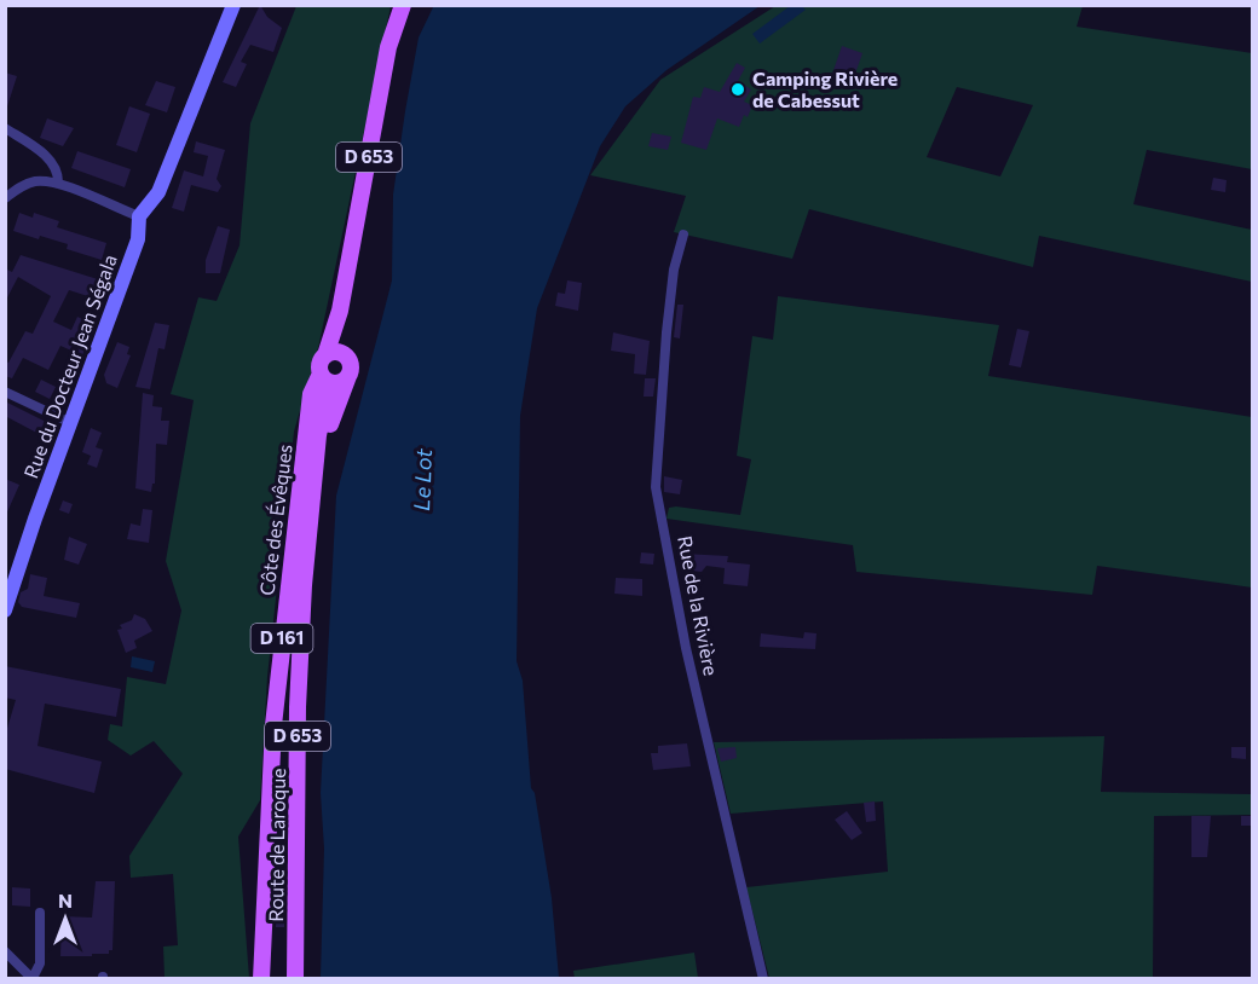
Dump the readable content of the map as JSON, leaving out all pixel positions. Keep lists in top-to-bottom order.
{
  "streets": {
    "main road": [
      "D 653",
      "Côte des Évêques",
      "D 161",
      "Route de Laroque"
    ],
    "street": ["Rue du Docteur Jean Ségala", "Rue de la Rivière"]
  },
  "crossings": [
    ["D 653", "Côte des Évêques"],
    ["D 653", "Route de Laroque"],
    ["Côte des Évêques", "Route de Laroque"]
  ],
  "water": ["Le Lot"],
  "places": ["Camping Rivière de Cabessut"],
  "north": "top"
}
